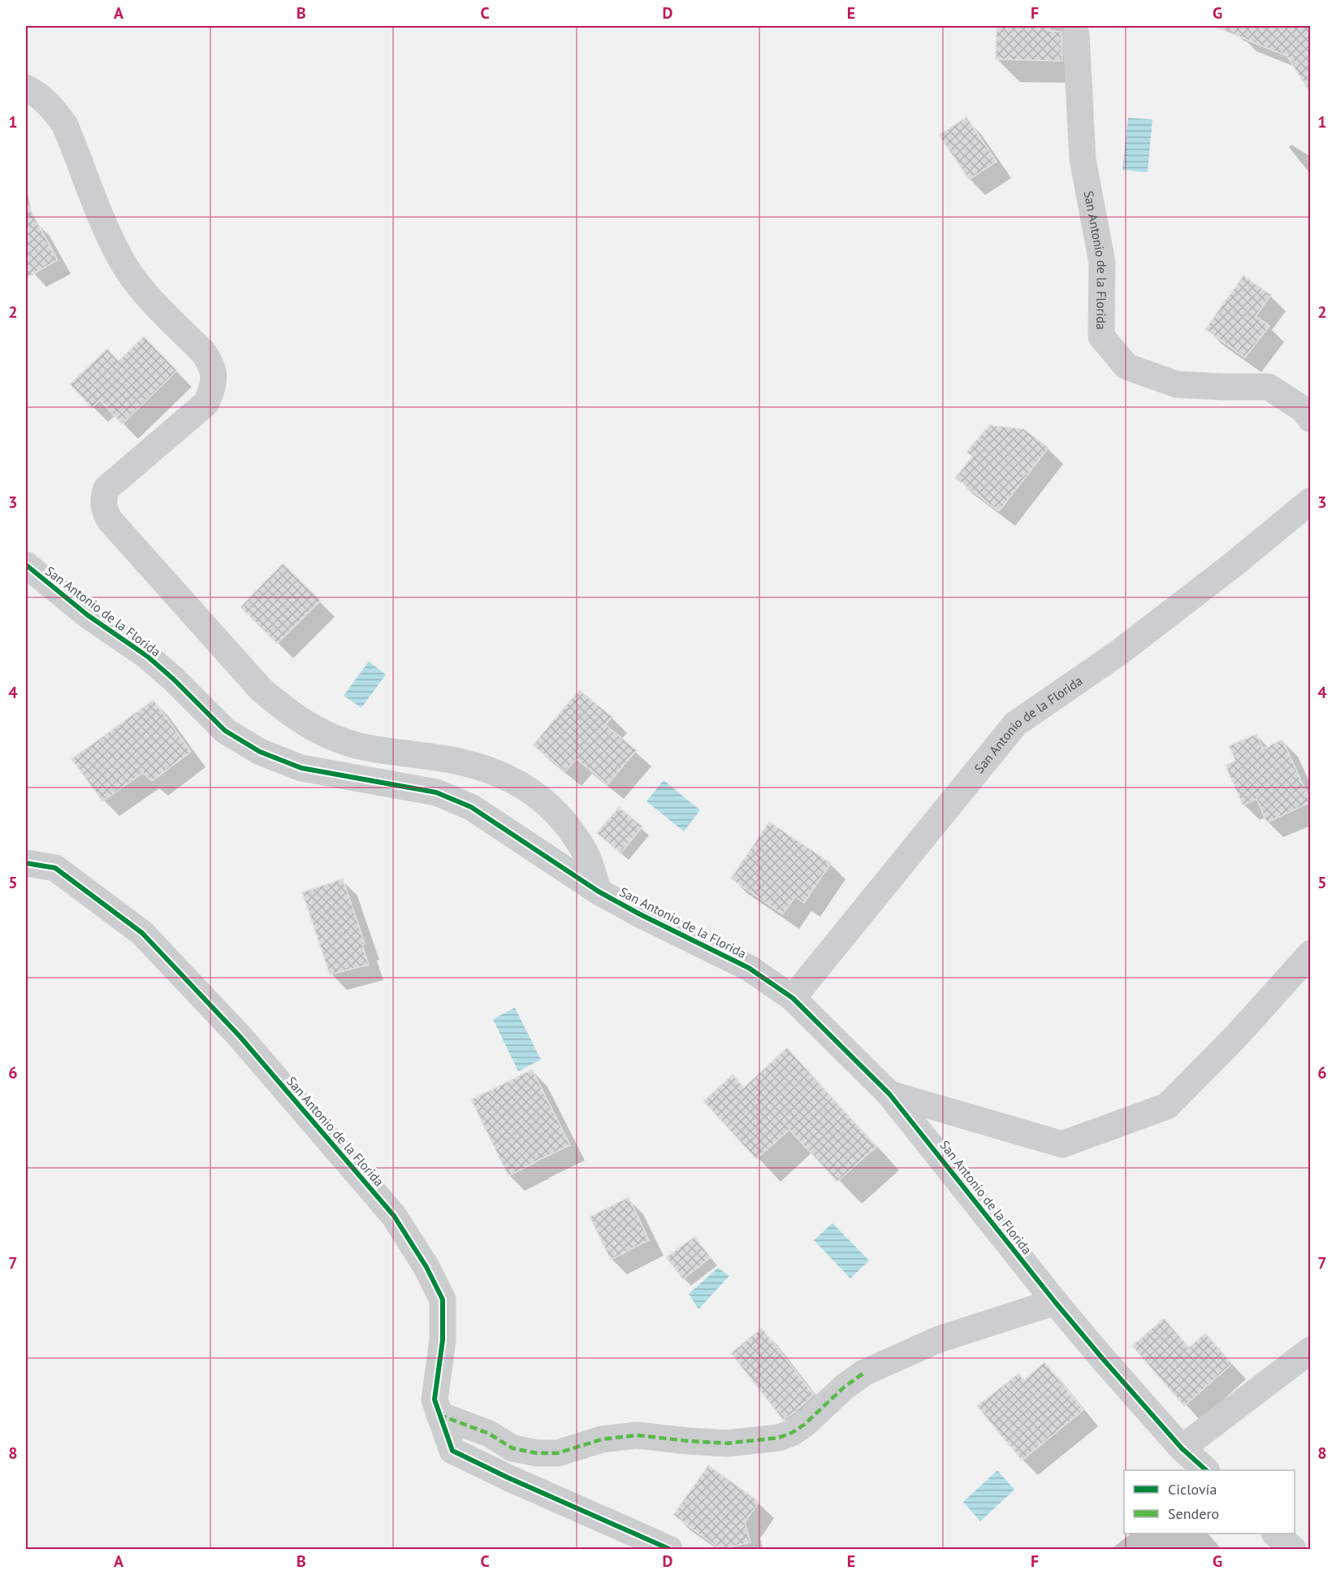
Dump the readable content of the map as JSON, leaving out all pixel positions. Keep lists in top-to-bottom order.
{
  "streets": {
    "street": ["San Antonio de la Florida"]
  },
  "legend": ["Ciclovía", "Sendero"],
  "grid": {
    "columns": [
      "A",
      "B",
      "C",
      "D",
      "E",
      "F",
      "G"
    ],
    "rows": [
      "1",
      "2",
      "3",
      "4",
      "5",
      "6",
      "7",
      "8"
    ]
  }
}
